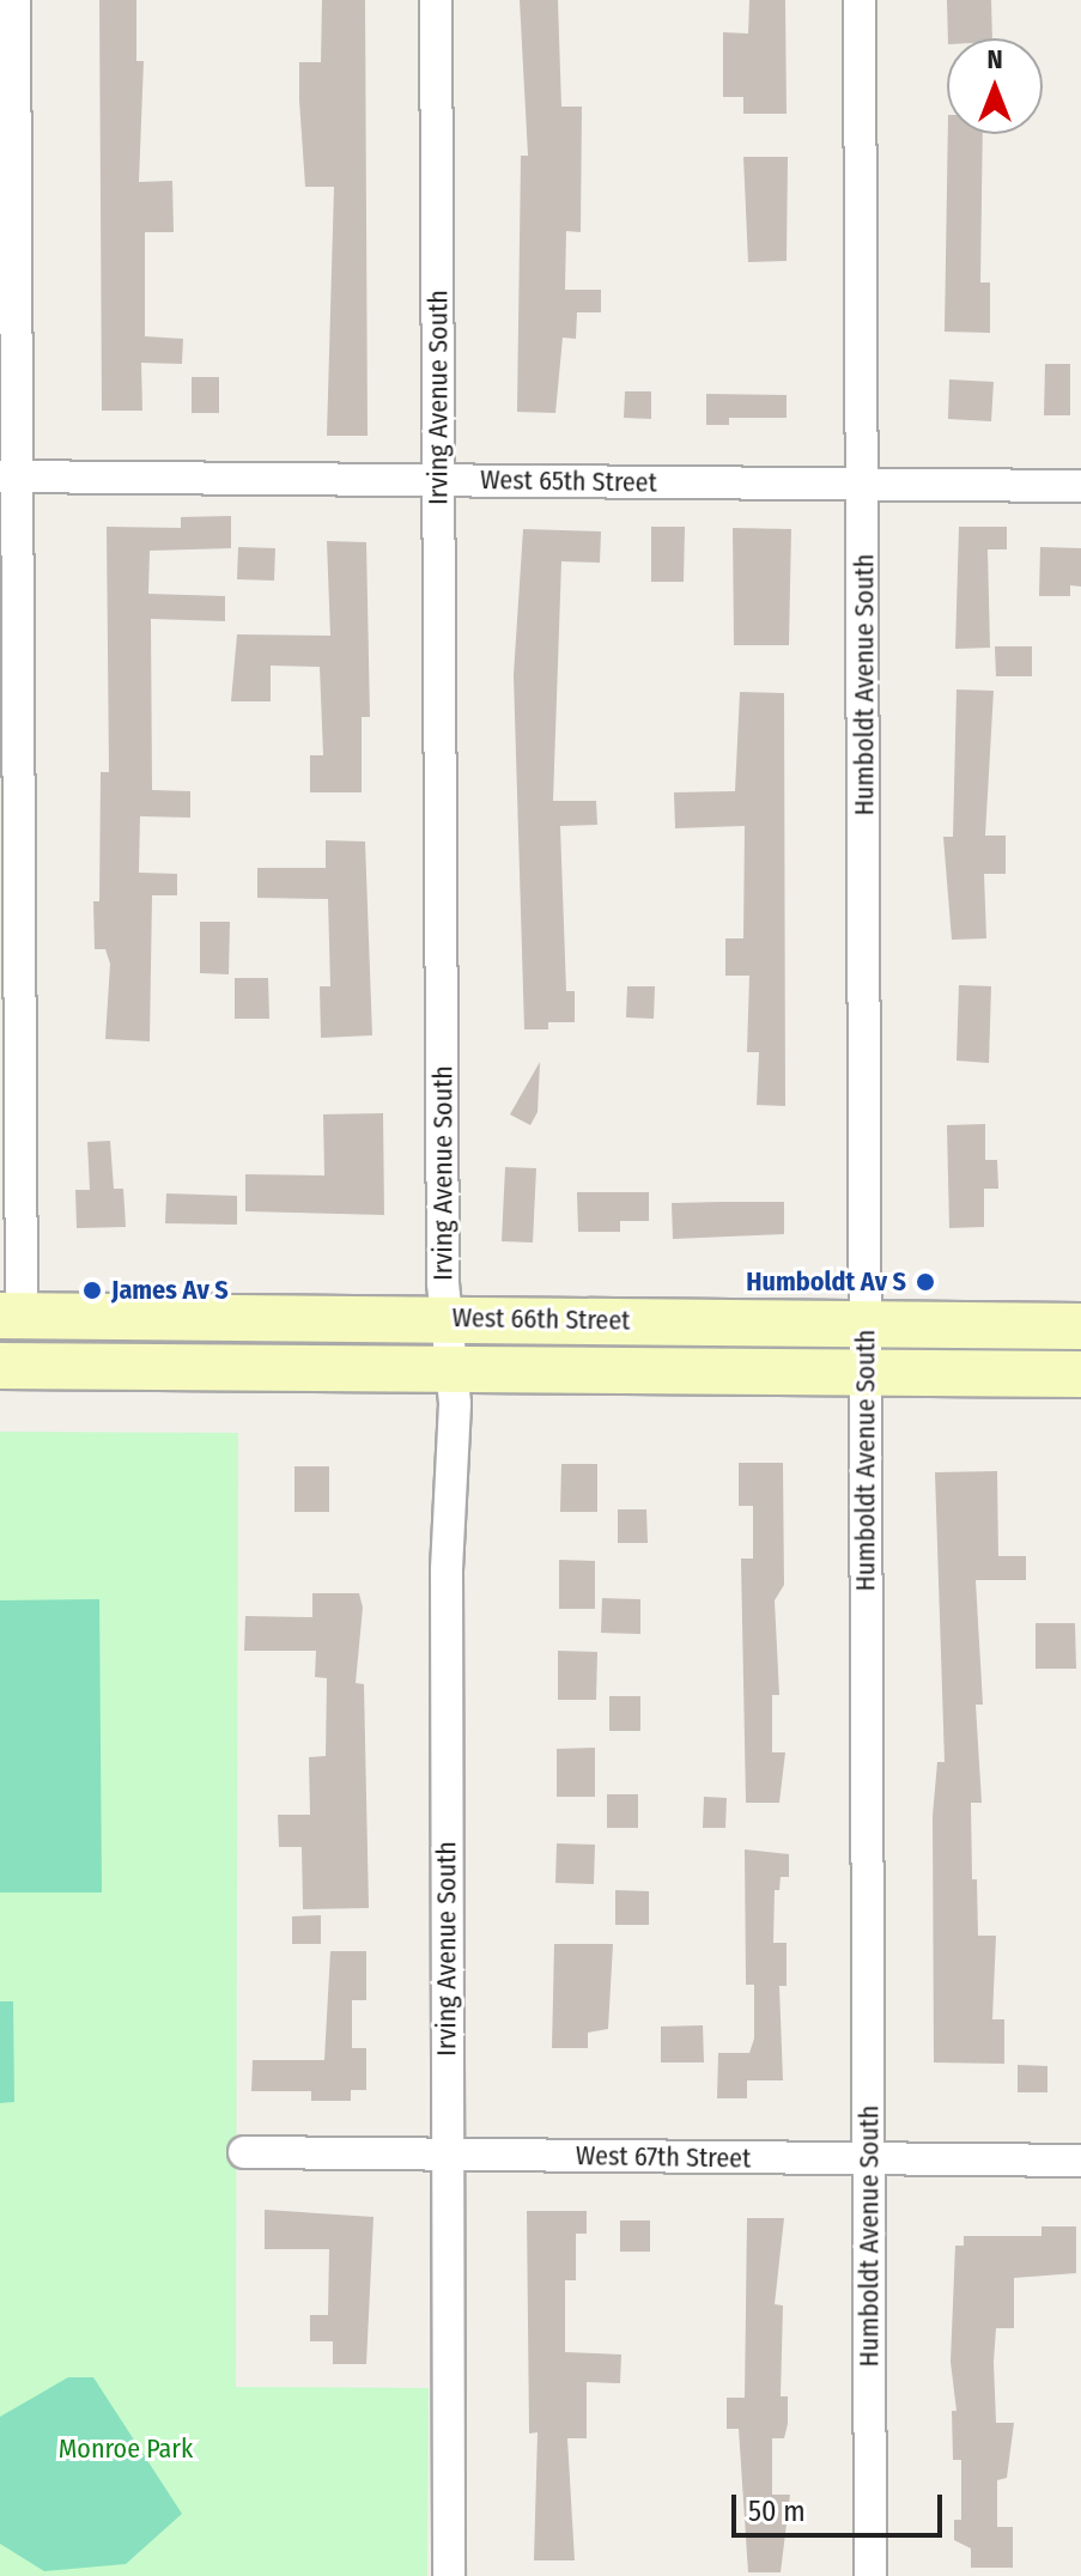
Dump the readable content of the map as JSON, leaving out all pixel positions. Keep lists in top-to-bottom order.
{
  "streets": {
    "main road": ["West 66th Street"],
    "street": [
      "Irving Avenue South",
      "West 65th Street",
      "Humboldt Avenue South",
      "West 67th Street"
    ]
  },
  "crossings": [
    ["Irving Avenue South", "West 65th Street"],
    ["Irving Avenue South", "West 66th Street"],
    ["Irving Avenue South", "West 67th Street"],
    ["West 65th Street", "Humboldt Avenue South"],
    ["Humboldt Avenue South", "West 66th Street"],
    ["Humboldt Avenue South", "West 67th Street"]
  ],
  "parks": ["Monroe Park"],
  "places": ["Humboldt Av S", "James Av S"],
  "scale_bar": "50 m",
  "north": "top"
}
